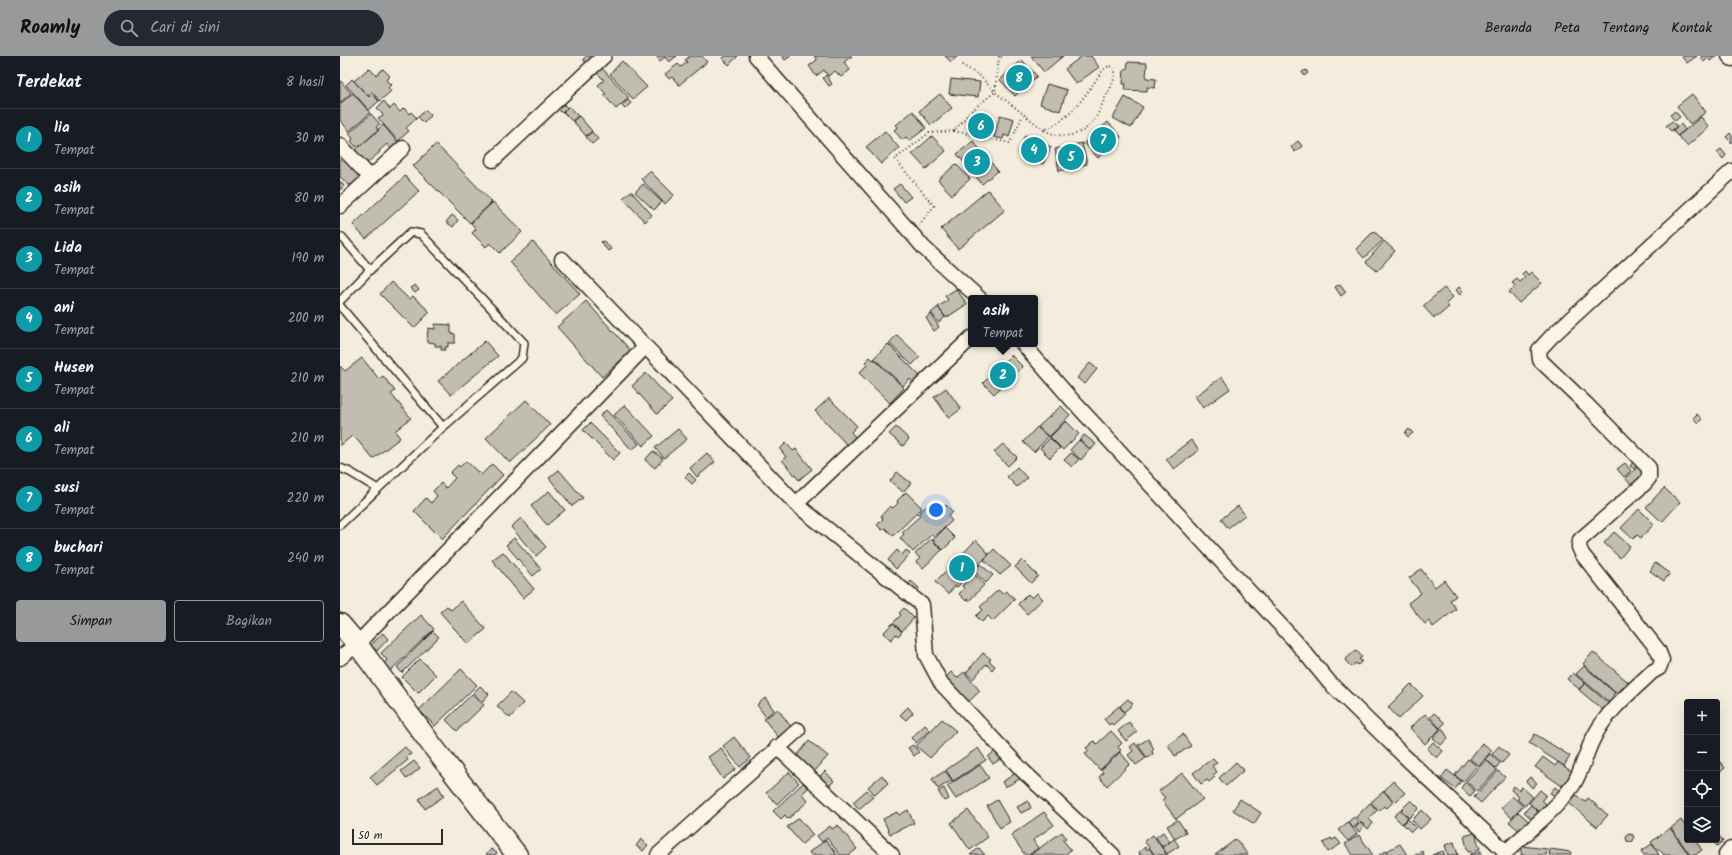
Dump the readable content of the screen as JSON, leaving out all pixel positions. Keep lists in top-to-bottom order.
{
  "scale_bar": "50 m",
  "page": {
    "header": "Roamly",
    "search": "Cari di sini",
    "nav": [
      "Beranda",
      "Peta",
      "Tentang",
      "Kontak"
    ],
    "heading": ["Terdekat", "8 hasil"],
    "pins": [
      "8",
      "6",
      "7",
      "4",
      "5",
      "3",
      "2",
      "1"
    ],
    "list": [
      {
        "mark": "1",
        "name": "lia",
        "note": "Tempat",
        "value": "30 m"
      },
      {
        "mark": "2",
        "name": "asih",
        "note": "Tempat",
        "value": "80 m"
      },
      {
        "mark": "3",
        "name": "Lida",
        "note": "Tempat",
        "value": "190 m"
      },
      {
        "mark": "4",
        "name": "ani",
        "note": "Tempat",
        "value": "200 m"
      },
      {
        "mark": "5",
        "name": "Husen",
        "note": "Tempat",
        "value": "210 m"
      },
      {
        "mark": "6",
        "name": "ali",
        "note": "Tempat",
        "value": "210 m"
      },
      {
        "mark": "7",
        "name": "susi",
        "note": "Tempat",
        "value": "220 m"
      },
      {
        "mark": "8",
        "name": "buchari",
        "note": "Tempat",
        "value": "240 m"
      }
    ],
    "popup": ["asih", "Tempat"],
    "buttons": ["Simpan", "Bagikan"],
    "map_buttons": ["+", "−"],
    "scale": "50 m"
  }
}
